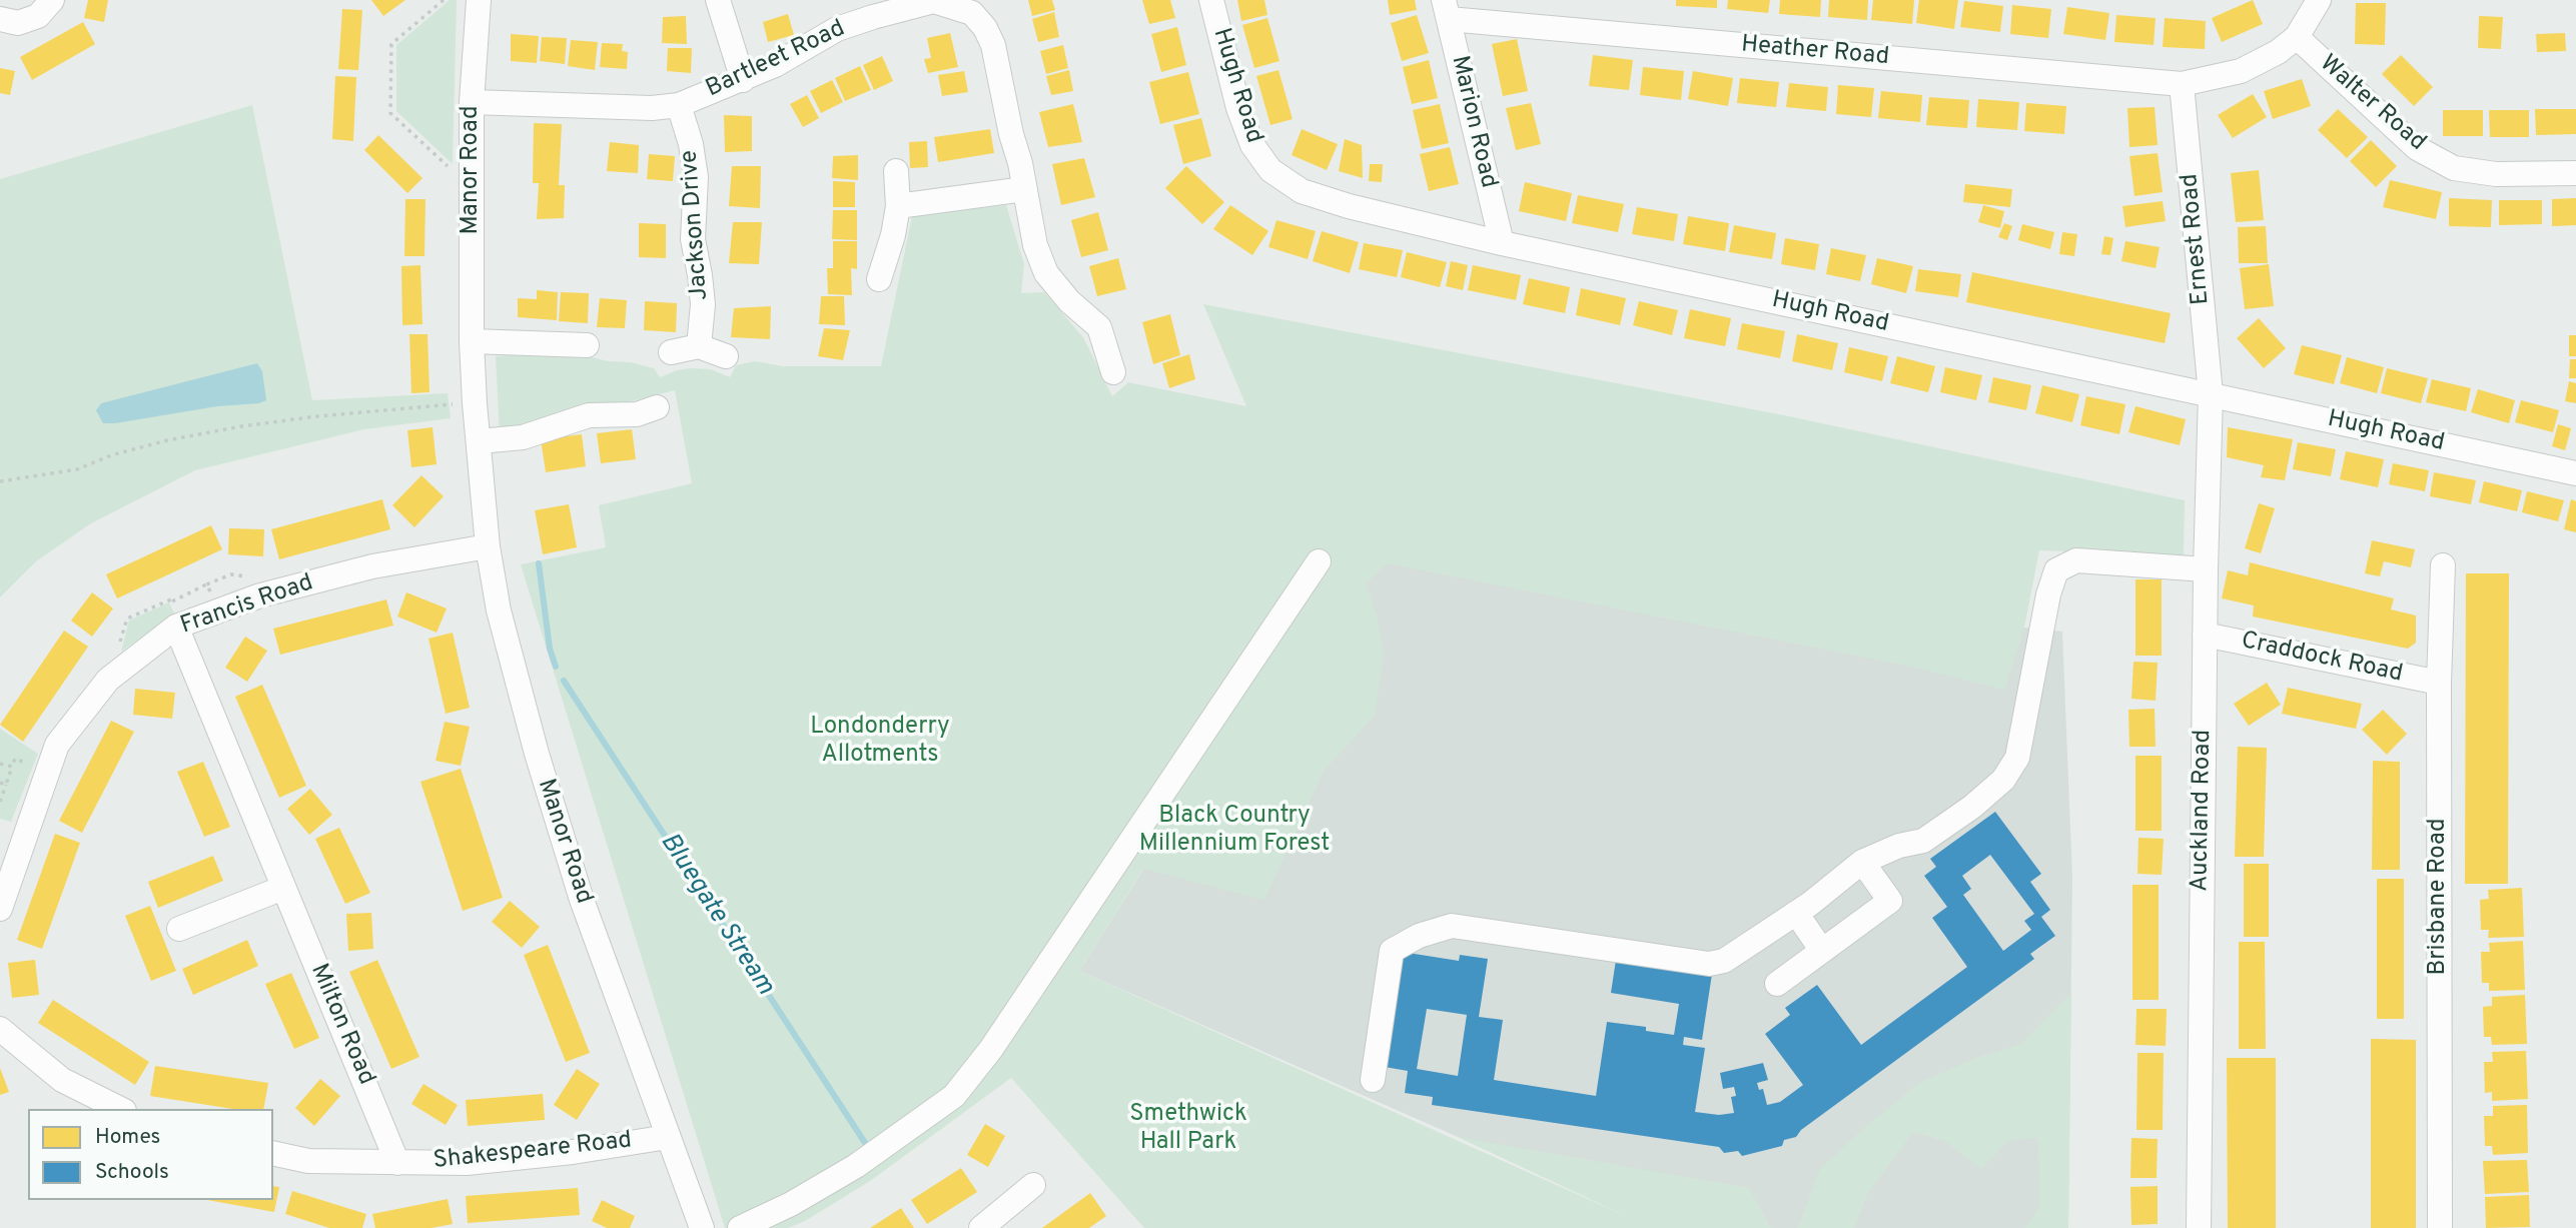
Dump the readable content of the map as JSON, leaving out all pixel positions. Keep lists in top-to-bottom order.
{
  "streets": {
    "street": [
      "Heather Road",
      "Bartleet Road",
      "Hugh Road",
      "Walter Road",
      "Marion Road",
      "Manor Road",
      "Jackson Drive",
      "Ernest Road",
      "Francis Road",
      "Craddock Road",
      "Auckland Road",
      "Brisbane Road",
      "Milton Road",
      "Shakespeare Road"
    ]
  },
  "crossings": [
    ["Heather Road", "Walter Road"],
    ["Heather Road", "Marion Road"],
    ["Heather Road", "Ernest Road"],
    ["Bartleet Road", "Manor Road"],
    ["Bartleet Road", "Jackson Drive"],
    ["Hugh Road", "Marion Road"],
    ["Hugh Road", "Ernest Road"],
    ["Hugh Road", "Auckland Road"],
    ["Manor Road", "Francis Road"],
    ["Manor Road", "Shakespeare Road"],
    ["Ernest Road", "Auckland Road"],
    ["Francis Road", "Milton Road"],
    ["Craddock Road", "Auckland Road"],
    ["Craddock Road", "Brisbane Road"],
    ["Milton Road", "Shakespeare Road"]
  ],
  "water": ["Bluegate Stream"],
  "parks": ["Londonderry Allotments", "Black Country Millennium Forest", "Smethwick Hall Park"],
  "legend": ["Homes", "Schools"]
}
